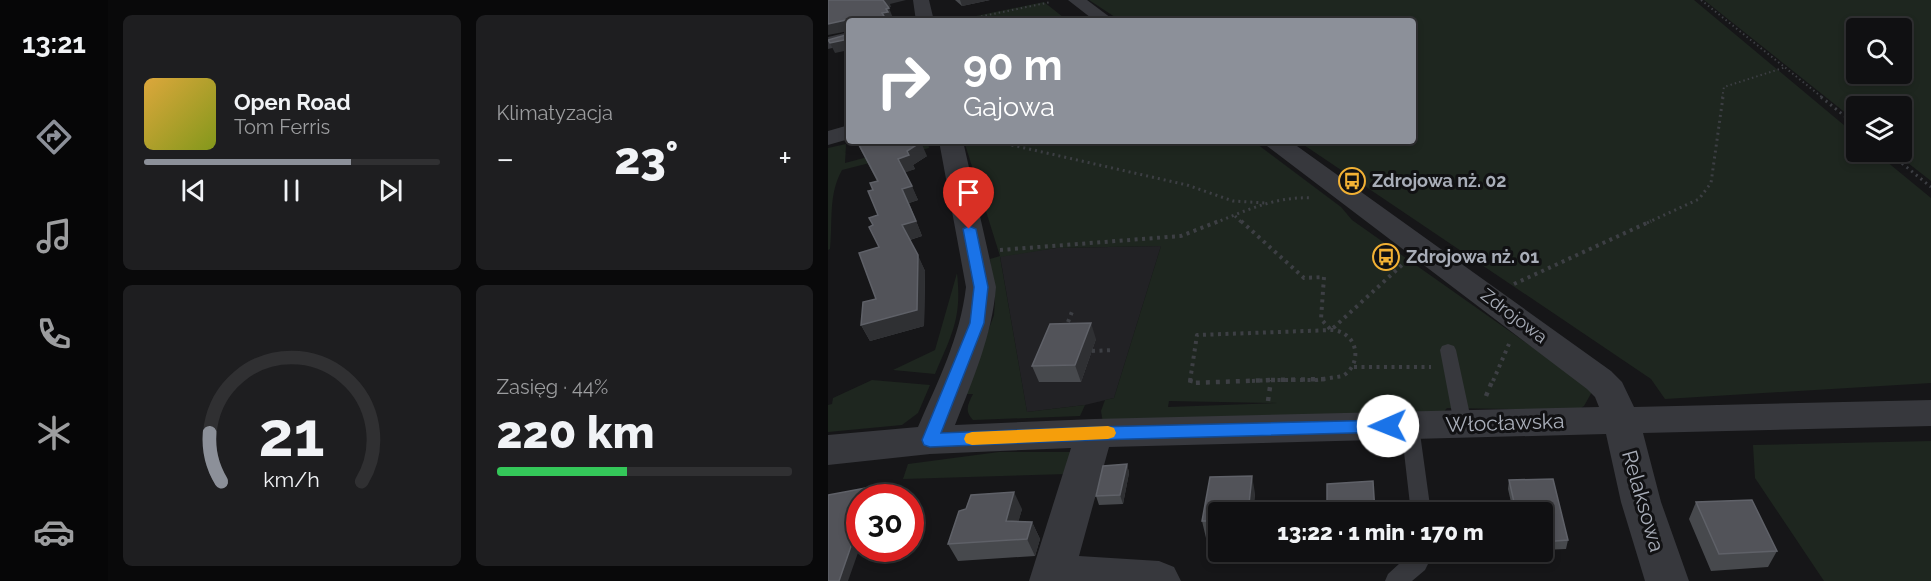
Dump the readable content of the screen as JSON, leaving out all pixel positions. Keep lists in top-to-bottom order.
{
  "streets": {
    "street": ["Zdrojowa", "Włocławska", "Relaksowa"]
  },
  "crossings": [
    ["Zdrojowa", "Włocławska"],
    ["Zdrojowa", "Relaksowa"],
    ["Włocławska", "Relaksowa"]
  ],
  "places": {
    "bus stop": ["Zdrojowa nż. 02", "Zdrojowa nż. 01"]
  },
  "page": {
    "tabs": "13:21",
    "tile": [
      "Klimatyzacja",
      ["Zasięg · 44%", "220 km"]
    ],
    "turn": ["90 m", "Gajowa"],
    "song": ["Open Road", "Tom Ferris"],
    "heat": ["−", "23°", "+"],
    "limit": "30",
    "trip": "13:22 · 1 min · 170 m",
    "gauge": ["21", "km/h"]
  }
}
